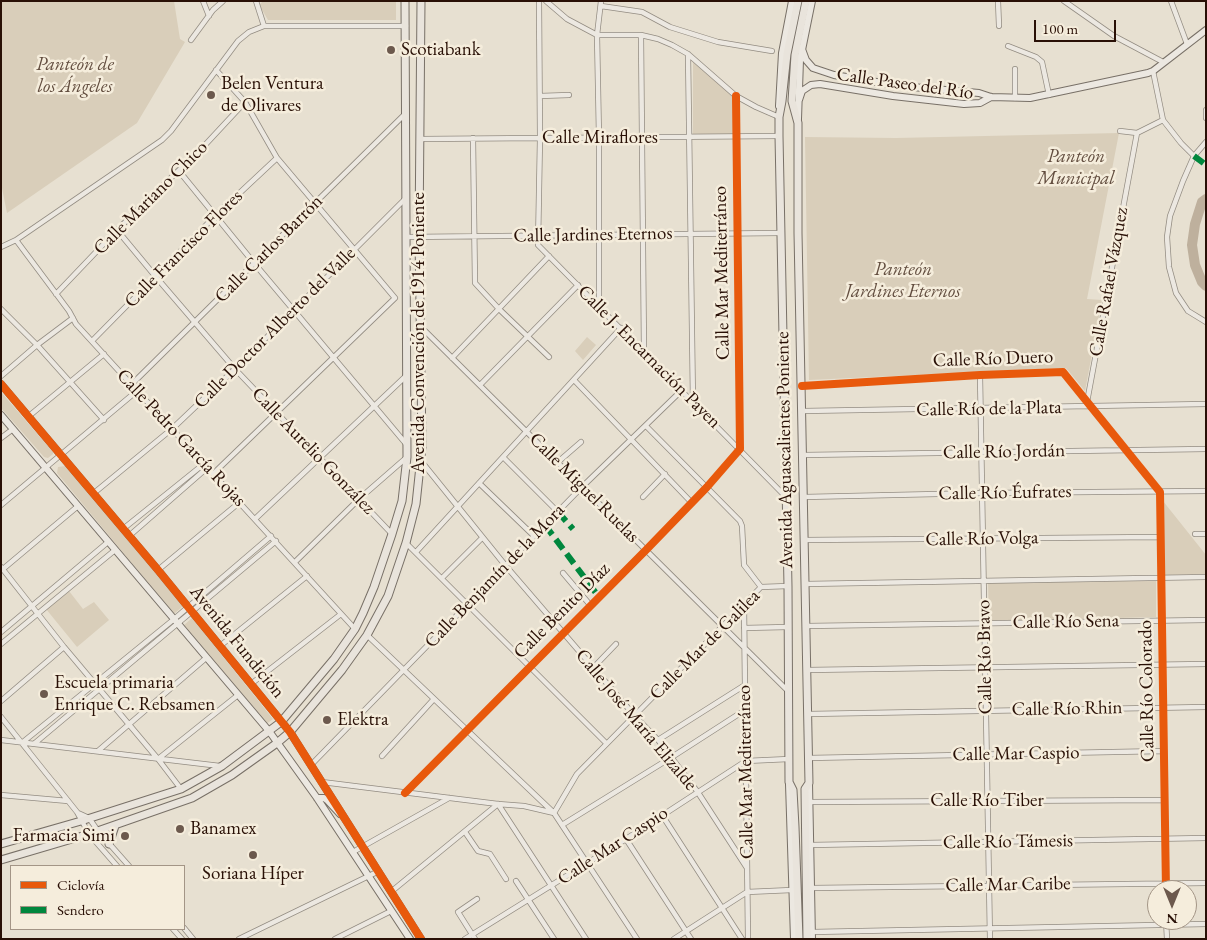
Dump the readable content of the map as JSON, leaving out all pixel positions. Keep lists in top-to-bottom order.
{
  "streets": {
    "main road": ["Avenida Convención de 1914 Poniente", "Avenida Aguascalientes Poniente"],
    "street": [
      "Calle Paseo del Río",
      "Calle Miraflores",
      "Calle Mariano Chico",
      "Calle Jardines Eternos",
      "Calle Francisco Flores",
      "Calle Carlos Barrón",
      "Calle Mar Mediterráneo",
      "Calle Rafael Vázquez",
      "Calle Doctor Alberto del Valle",
      "Calle J. Encarnación Payen",
      "Calle Río Duero",
      "Calle Río de la Plata",
      "Calle Pedro García Rojas",
      "Calle Aurelio González",
      "Calle Río Jordán",
      "Calle Miguel Ruelas",
      "Calle Río Éufrates",
      "Calle Río Volga",
      "Calle Benjamín de la Mora",
      "Calle Benito Díaz",
      "Calle Río Sena",
      "Avenida Fundición",
      "Calle Mar de Galilea",
      "Calle Río Bravo",
      "Calle Río Colorado",
      "Calle Río Rhin",
      "Calle José María Elizalde",
      "Calle Mar Caspio",
      "Calle Río Tiber",
      "Calle Río Támesis",
      "Calle Mar Caribe"
    ]
  },
  "crossings": [
    ["Calle Paseo del Río", "Avenida Aguascalientes Poniente"],
    ["Calle Miraflores", "Calle Mar Mediterráneo"],
    ["Calle Miraflores", "Avenida Convención de 1914 Poniente"],
    ["Calle Miraflores", "Avenida Aguascalientes Poniente"],
    ["Calle Mariano Chico", "Calle Pedro García Rojas"],
    ["Calle Mariano Chico", "Calle Aurelio González"],
    ["Calle Jardines Eternos", "Calle Mar Mediterráneo"],
    ["Calle Jardines Eternos", "Avenida Convención de 1914 Poniente"],
    ["Calle Jardines Eternos", "Calle J. Encarnación Payen"],
    ["Calle Jardines Eternos", "Avenida Aguascalientes Poniente"],
    ["Calle Francisco Flores", "Calle Pedro García Rojas"],
    ["Calle Francisco Flores", "Calle Aurelio González"],
    ["Calle Carlos Barrón", "Avenida Convención de 1914 Poniente"],
    ["Calle Carlos Barrón", "Calle Pedro García Rojas"],
    ["Calle Carlos Barrón", "Calle Aurelio González"],
    ["Calle Mar Mediterráneo", "Calle J. Encarnación Payen"],
    ["Calle Mar Mediterráneo", "Calle Miguel Ruelas"],
    ["Calle Mar Mediterráneo", "Calle Benito Díaz"],
    ["Calle Mar Mediterráneo", "Calle Mar de Galilea"],
    ["Calle Mar Mediterráneo", "Calle José María Elizalde"],
    ["Calle Mar Mediterráneo", "Calle Mar Caspio"],
    ["Calle Rafael Vázquez", "Calle Río Duero"],
    ["Calle Doctor Alberto del Valle", "Avenida Convención de 1914 Poniente"],
    ["Calle Doctor Alberto del Valle", "Calle Pedro García Rojas"],
    ["Calle Doctor Alberto del Valle", "Calle Aurelio González"],
    ["Calle Doctor Alberto del Valle", "Avenida Fundición"],
    ["Avenida Convención de 1914 Poniente", "Calle Pedro García Rojas"],
    ["Avenida Convención de 1914 Poniente", "Calle Aurelio González"],
    ["Avenida Convención de 1914 Poniente", "Calle Miguel Ruelas"],
    ["Avenida Convención de 1914 Poniente", "Avenida Fundición"],
    ["Avenida Convención de 1914 Poniente", "Calle José María Elizalde"],
    ["Calle J. Encarnación Payen", "Avenida Aguascalientes Poniente"],
    ["Calle J. Encarnación Payen", "Calle Benjamín de la Mora"],
    ["Calle J. Encarnación Payen", "Calle Benito Díaz"],
    ["Calle Río Duero", "Calle Río de la Plata"],
    ["Calle Río Duero", "Avenida Aguascalientes Poniente"],
    ["Calle Río Duero", "Calle Río Jordán"],
    ["Calle Río Duero", "Calle Río Éufrates"],
    ["Calle Río Duero", "Calle Río Bravo"],
    ["Calle Río Duero", "Calle Río Colorado"],
    ["Calle Río de la Plata", "Avenida Aguascalientes Poniente"],
    ["Calle Río de la Plata", "Calle Río Bravo"],
    ["Avenida Aguascalientes Poniente", "Calle Río Jordán"],
    ["Avenida Aguascalientes Poniente", "Calle Miguel Ruelas"],
    ["Avenida Aguascalientes Poniente", "Calle Río Éufrates"],
    ["Avenida Aguascalientes Poniente", "Calle Río Volga"],
    ["Avenida Aguascalientes Poniente", "Calle Río Sena"],
    ["Avenida Aguascalientes Poniente", "Calle Mar de Galilea"],
    ["Avenida Aguascalientes Poniente", "Calle Río Rhin"],
    ["Avenida Aguascalientes Poniente", "Calle Mar Caspio"],
    ["Avenida Aguascalientes Poniente", "Calle Río Tiber"],
    ["Avenida Aguascalientes Poniente", "Calle Río Támesis"],
    ["Avenida Aguascalientes Poniente", "Calle Mar Caribe"],
    ["Calle Río Jordán", "Calle Río Bravo"],
    ["Calle Miguel Ruelas", "Calle Benjamín de la Mora"],
    ["Calle Miguel Ruelas", "Calle Benito Díaz"],
    ["Calle Miguel Ruelas", "Calle Mar de Galilea"],
    ["Calle Río Éufrates", "Calle Río Bravo"],
    ["Calle Río Éufrates", "Calle Río Colorado"],
    ["Calle Río Volga", "Calle Río Bravo"],
    ["Calle Río Volga", "Calle Río Colorado"],
    ["Calle Benjamín de la Mora", "Avenida Fundición"],
    ["Calle Benjamín de la Mora", "Calle José María Elizalde"],
    ["Calle Benito Díaz", "Calle José María Elizalde"],
    ["Calle Río Sena", "Calle Río Bravo"],
    ["Calle Río Sena", "Calle Río Colorado"],
    ["Calle Mar de Galilea", "Calle José María Elizalde"],
    ["Calle Río Bravo", "Calle Río Rhin"],
    ["Calle Río Bravo", "Calle Mar Caspio"],
    ["Calle Río Bravo", "Calle Río Tiber"],
    ["Calle Río Bravo", "Calle Río Támesis"],
    ["Calle Río Bravo", "Calle Mar Caribe"],
    ["Calle Río Colorado", "Calle Río Rhin"],
    ["Calle Río Colorado", "Calle Mar Caspio"],
    ["Calle Río Colorado", "Calle Río Tiber"],
    ["Calle Río Colorado", "Calle Río Támesis"],
    ["Calle José María Elizalde", "Calle Mar Caspio"]
  ],
  "parks": ["Panteón de los Ángeles", "Panteón Municipal", "Panteón Jardines Eternos"],
  "places": [
    "Scotiabank",
    "Belen Ventura de Olivares",
    "Escuela primaria Enrique C. Rebsamen",
    "Elektra",
    "Banamex",
    "Farmacia Simi",
    "Soriana Híper"
  ],
  "legend": ["Ciclovía", "Sendero"],
  "scale_bar": "100 m",
  "north": "bottom"
}
